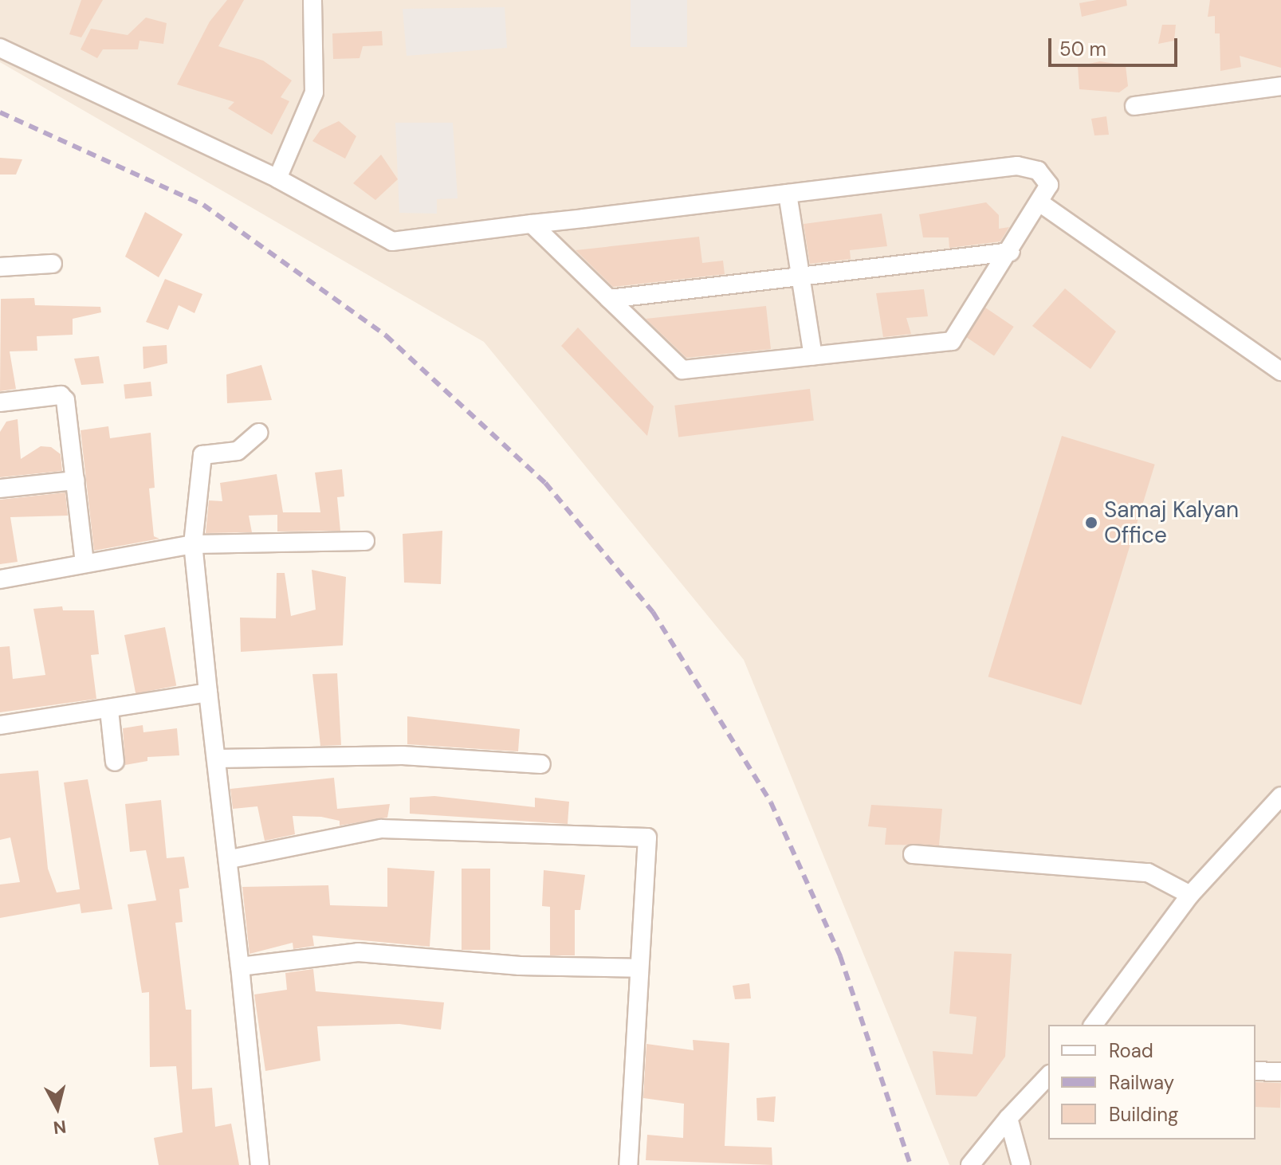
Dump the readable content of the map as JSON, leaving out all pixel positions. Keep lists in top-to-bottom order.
{
  "places": ["Samaj Kalyan Office"],
  "legend": ["Road", "Railway", "Building"],
  "scale_bar": "50 m",
  "north": "bottom"
}
